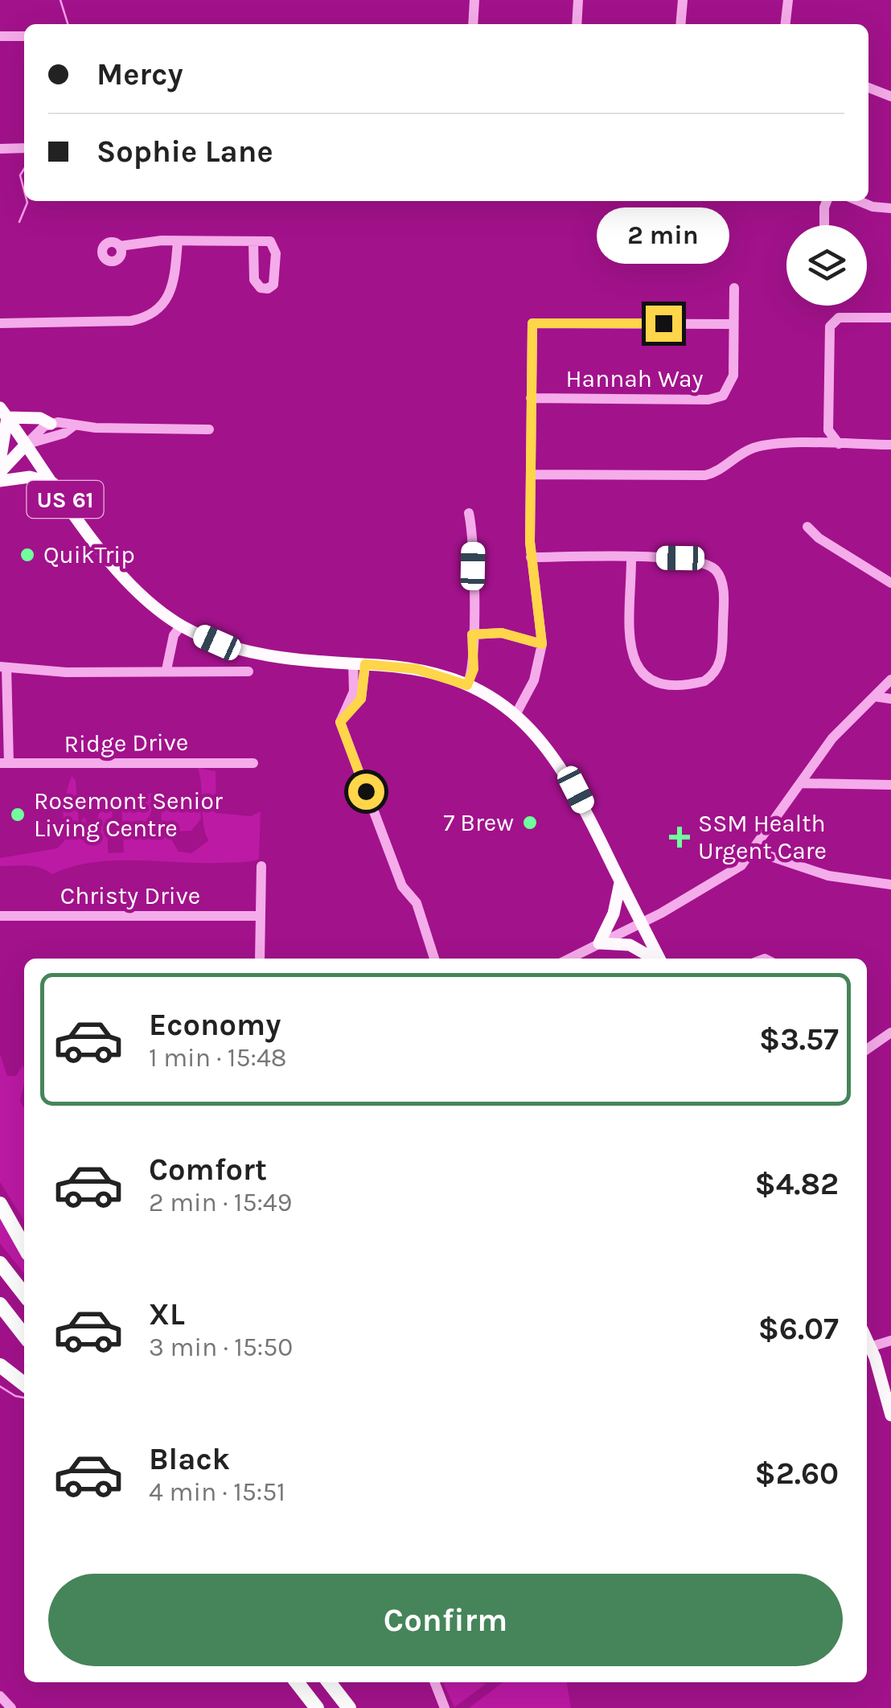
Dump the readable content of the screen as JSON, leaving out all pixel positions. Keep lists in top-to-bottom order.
{
  "streets": {
    "main road": ["US 61"],
    "street": ["Hannah Way", "Ridge Drive", "Christy Drive"]
  },
  "places": {
    "other": ["QuikTrip", "Rosemont Senior Living Centre", "7 Brew"],
    "health": ["SSM Health Urgent Care"]
  },
  "page": {
    "banner": ["Mercy", "Sophie Lane"],
    "bubble": "2 min",
    "list": [
      {
        "name": "Economy",
        "note": "1 min · 15:48",
        "value": "$3.57"
      },
      {
        "name": "Comfort",
        "note": "2 min · 15:49",
        "value": "$4.82"
      },
      {
        "name": "XL",
        "note": "3 min · 15:50",
        "value": "$6.07"
      },
      {
        "name": "Black",
        "note": "4 min · 15:51",
        "value": "$2.60"
      }
    ],
    "buttons": "Confirm"
  }
}
